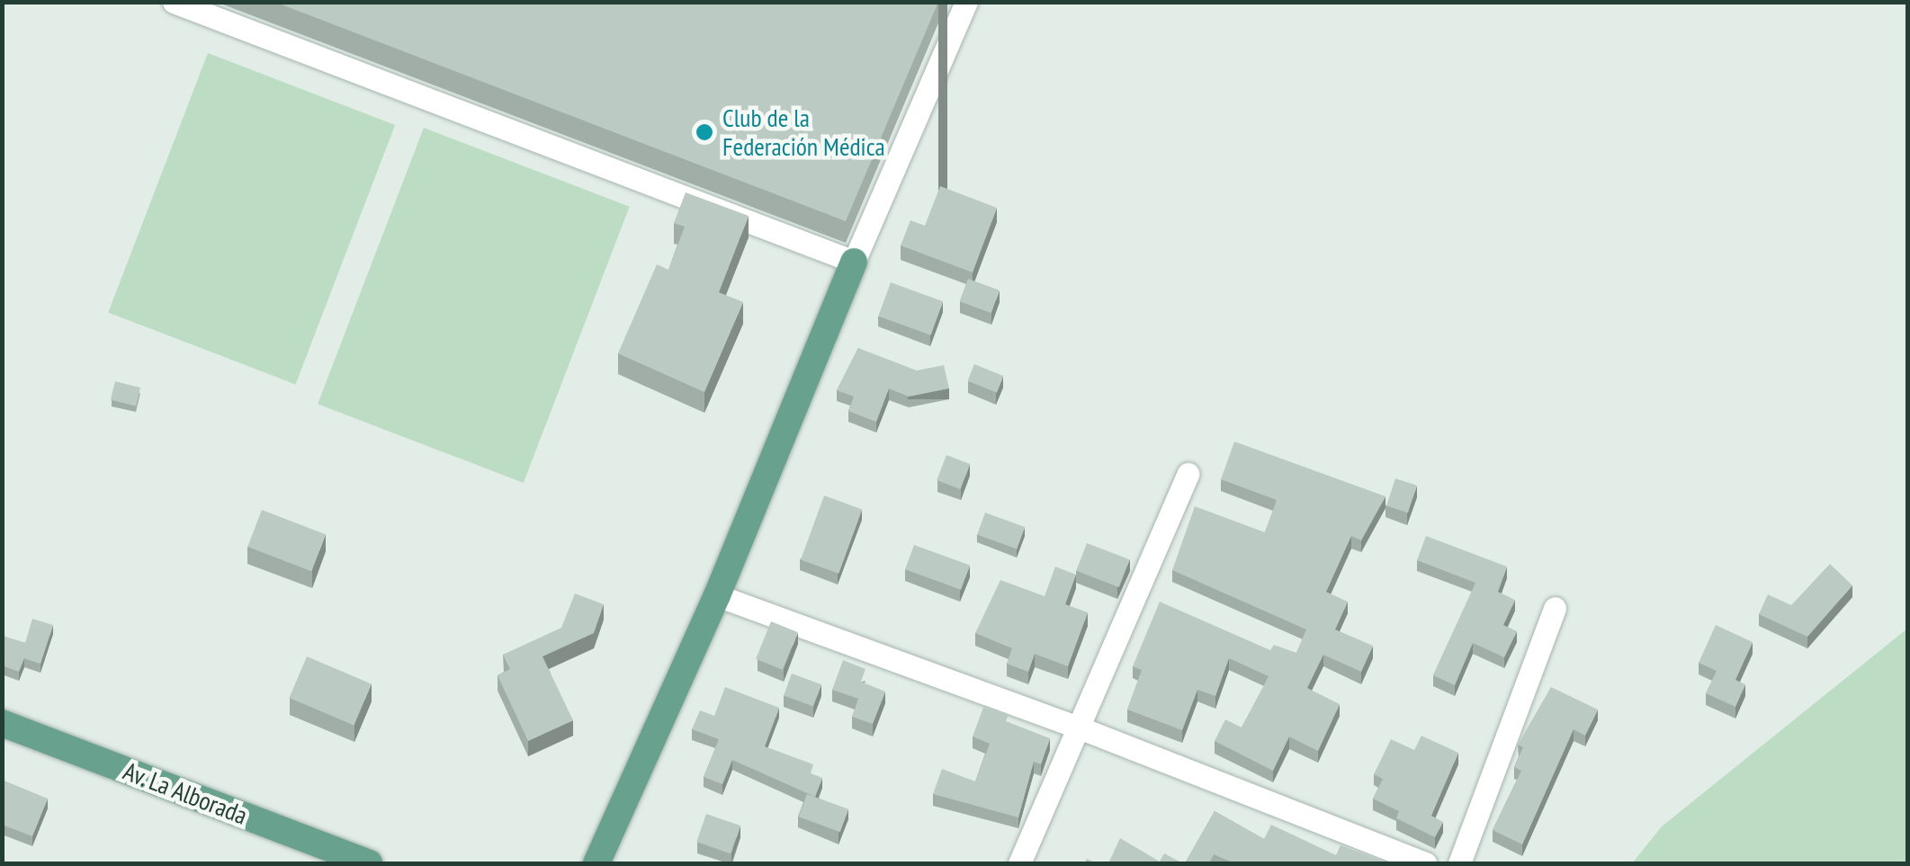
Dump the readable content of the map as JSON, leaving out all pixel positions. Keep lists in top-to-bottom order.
{
  "streets": {
    "main road": ["Av. La Alborada"]
  },
  "places": ["Club de la Federación Médica"]
}
